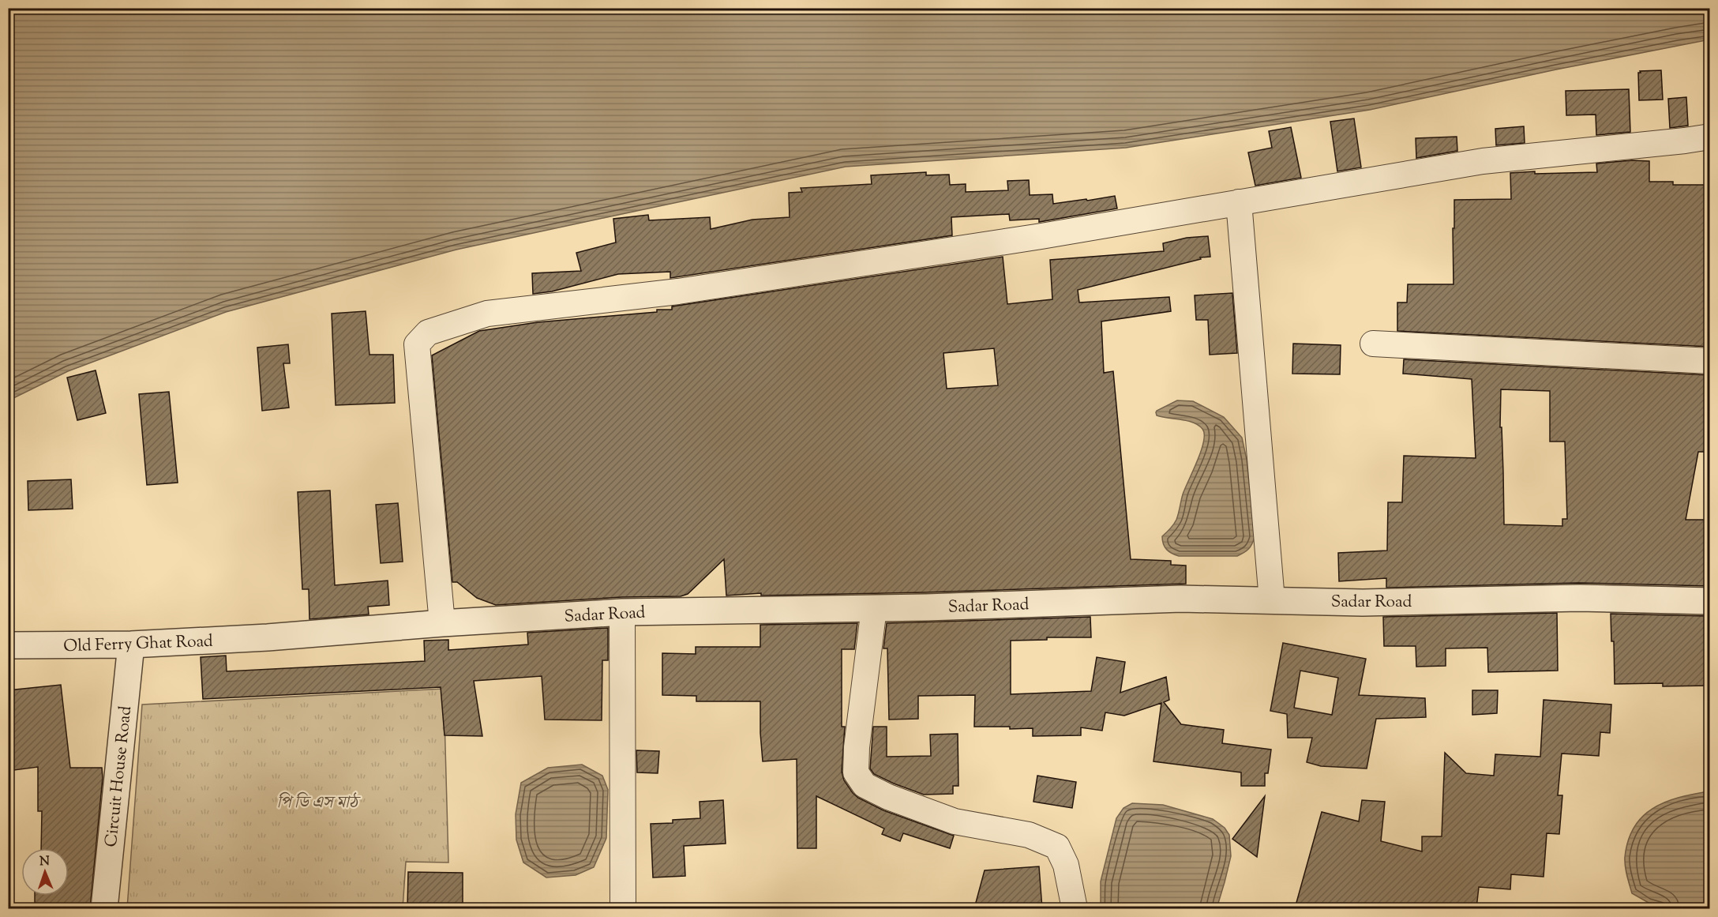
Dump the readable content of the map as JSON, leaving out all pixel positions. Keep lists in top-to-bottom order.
{
  "streets": {
    "street": ["Sadar Road", "Old Ferry Ghat Road", "Circuit House Road"]
  },
  "crossings": [
    ["Sadar Road", "Old Ferry Ghat Road"],
    ["Old Ferry Ghat Road", "Circuit House Road"]
  ],
  "parks": ["পি ডি এস মাঠ"],
  "north": "top"
}
